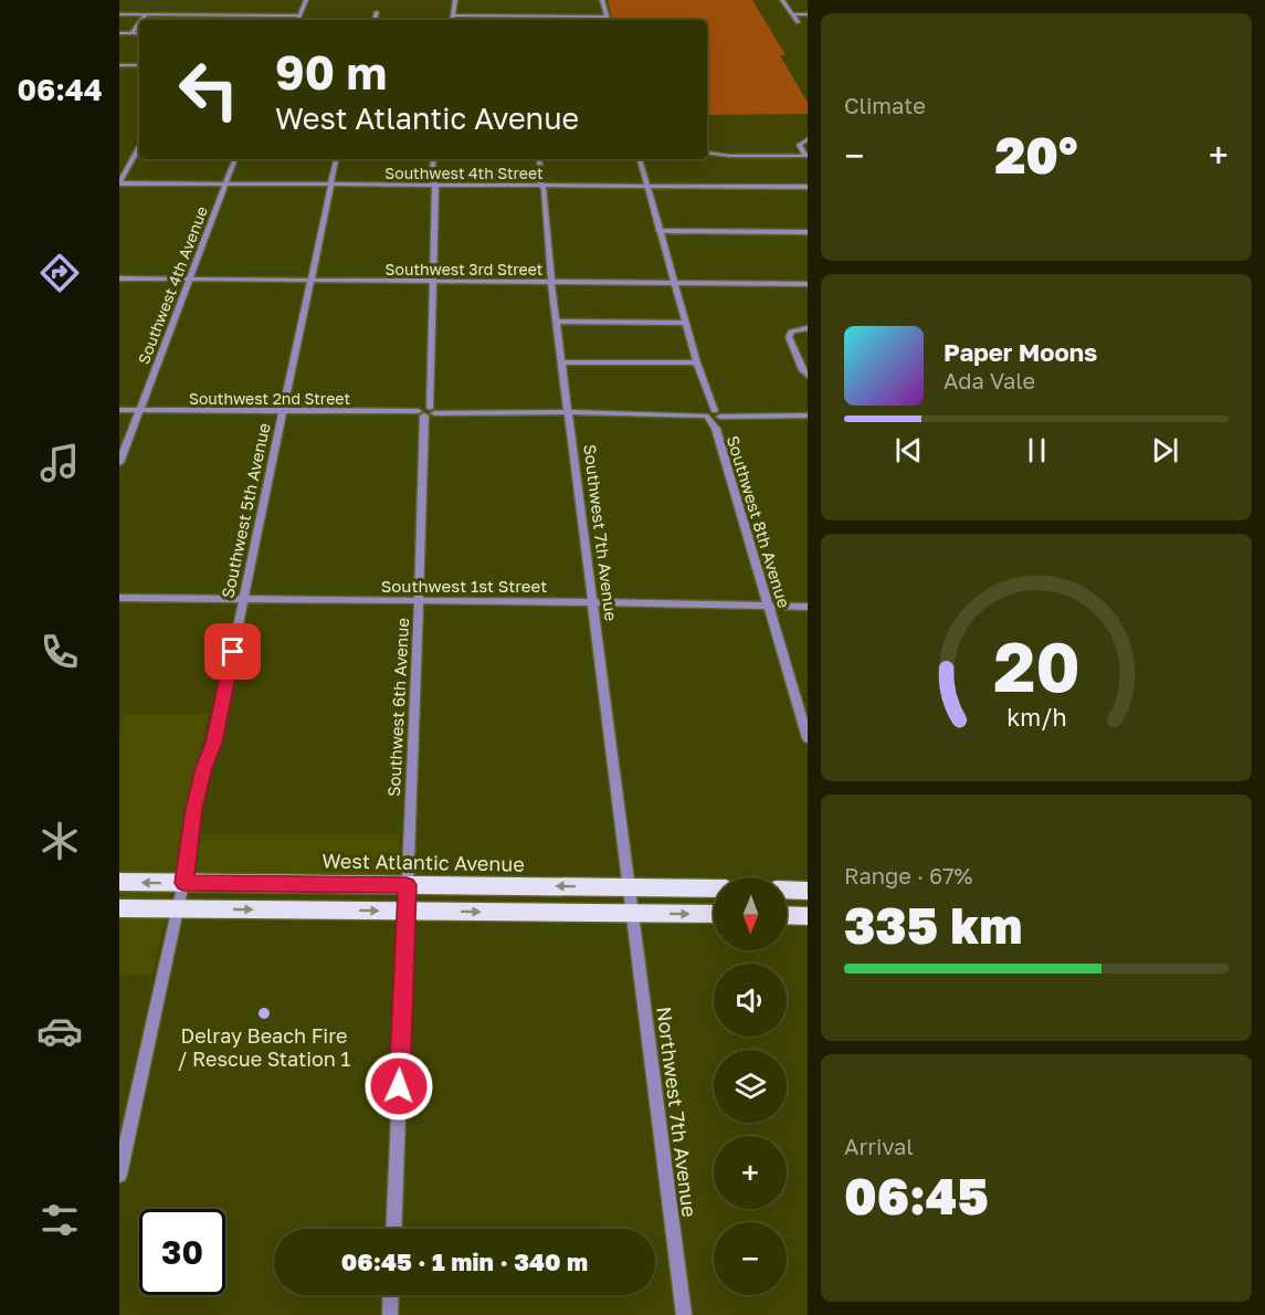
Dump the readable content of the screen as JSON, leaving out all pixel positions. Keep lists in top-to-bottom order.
{
  "streets": {
    "main road": ["West Atlantic Avenue"],
    "street": [
      "Southwest 4th Street",
      "Southwest 3rd Street",
      "Southwest 4th Avenue",
      "Southwest 2nd Street",
      "Southwest 5th Avenue",
      "Southwest 8th Avenue",
      "Southwest 7th Avenue",
      "Southwest 1st Street",
      "Southwest 6th Avenue",
      "Northwest 7th Avenue"
    ]
  },
  "crossings": [
    ["Southwest 4th Street", "Southwest 4th Avenue"],
    ["Southwest 4th Street", "Southwest 5th Avenue"],
    ["Southwest 4th Street", "Southwest 8th Avenue"],
    ["Southwest 4th Street", "Southwest 7th Avenue"],
    ["Southwest 4th Street", "Southwest 6th Avenue"],
    ["Southwest 3rd Street", "Southwest 4th Avenue"],
    ["Southwest 3rd Street", "Southwest 5th Avenue"],
    ["Southwest 3rd Street", "Southwest 8th Avenue"],
    ["Southwest 3rd Street", "Southwest 7th Avenue"],
    ["Southwest 3rd Street", "Southwest 6th Avenue"],
    ["Southwest 4th Avenue", "Southwest 2nd Street"],
    ["Southwest 2nd Street", "Southwest 5th Avenue"],
    ["Southwest 2nd Street", "Southwest 8th Avenue"],
    ["Southwest 2nd Street", "Southwest 7th Avenue"],
    ["Southwest 2nd Street", "Southwest 6th Avenue"],
    ["Southwest 5th Avenue", "Southwest 1st Street"],
    ["Southwest 5th Avenue", "West Atlantic Avenue"],
    ["Southwest 8th Avenue", "Southwest 1st Street"],
    ["Southwest 7th Avenue", "Southwest 1st Street"],
    ["Southwest 7th Avenue", "West Atlantic Avenue"],
    ["Southwest 7th Avenue", "Northwest 7th Avenue"],
    ["Southwest 1st Street", "Southwest 6th Avenue"],
    ["Southwest 6th Avenue", "West Atlantic Avenue"]
  ],
  "places": ["Delray Beach Fire / Rescue Station 1"],
  "north": "bottom",
  "page": {
    "tabs": "06:44",
    "tile": [
      "Climate",
      ["Range · 67%", "335 km"],
      ["Arrival", "06:45"]
    ],
    "turn": ["90 m", "West Atlantic Avenue"],
    "heat": ["−", "20°", "+"],
    "song": ["Paper Moons", "Ada Vale"],
    "map_buttons": ["+", "−"],
    "limit": "30",
    "trip": "06:45 · 1 min · 340 m",
    "gauge": ["20", "km/h"]
  }
}
